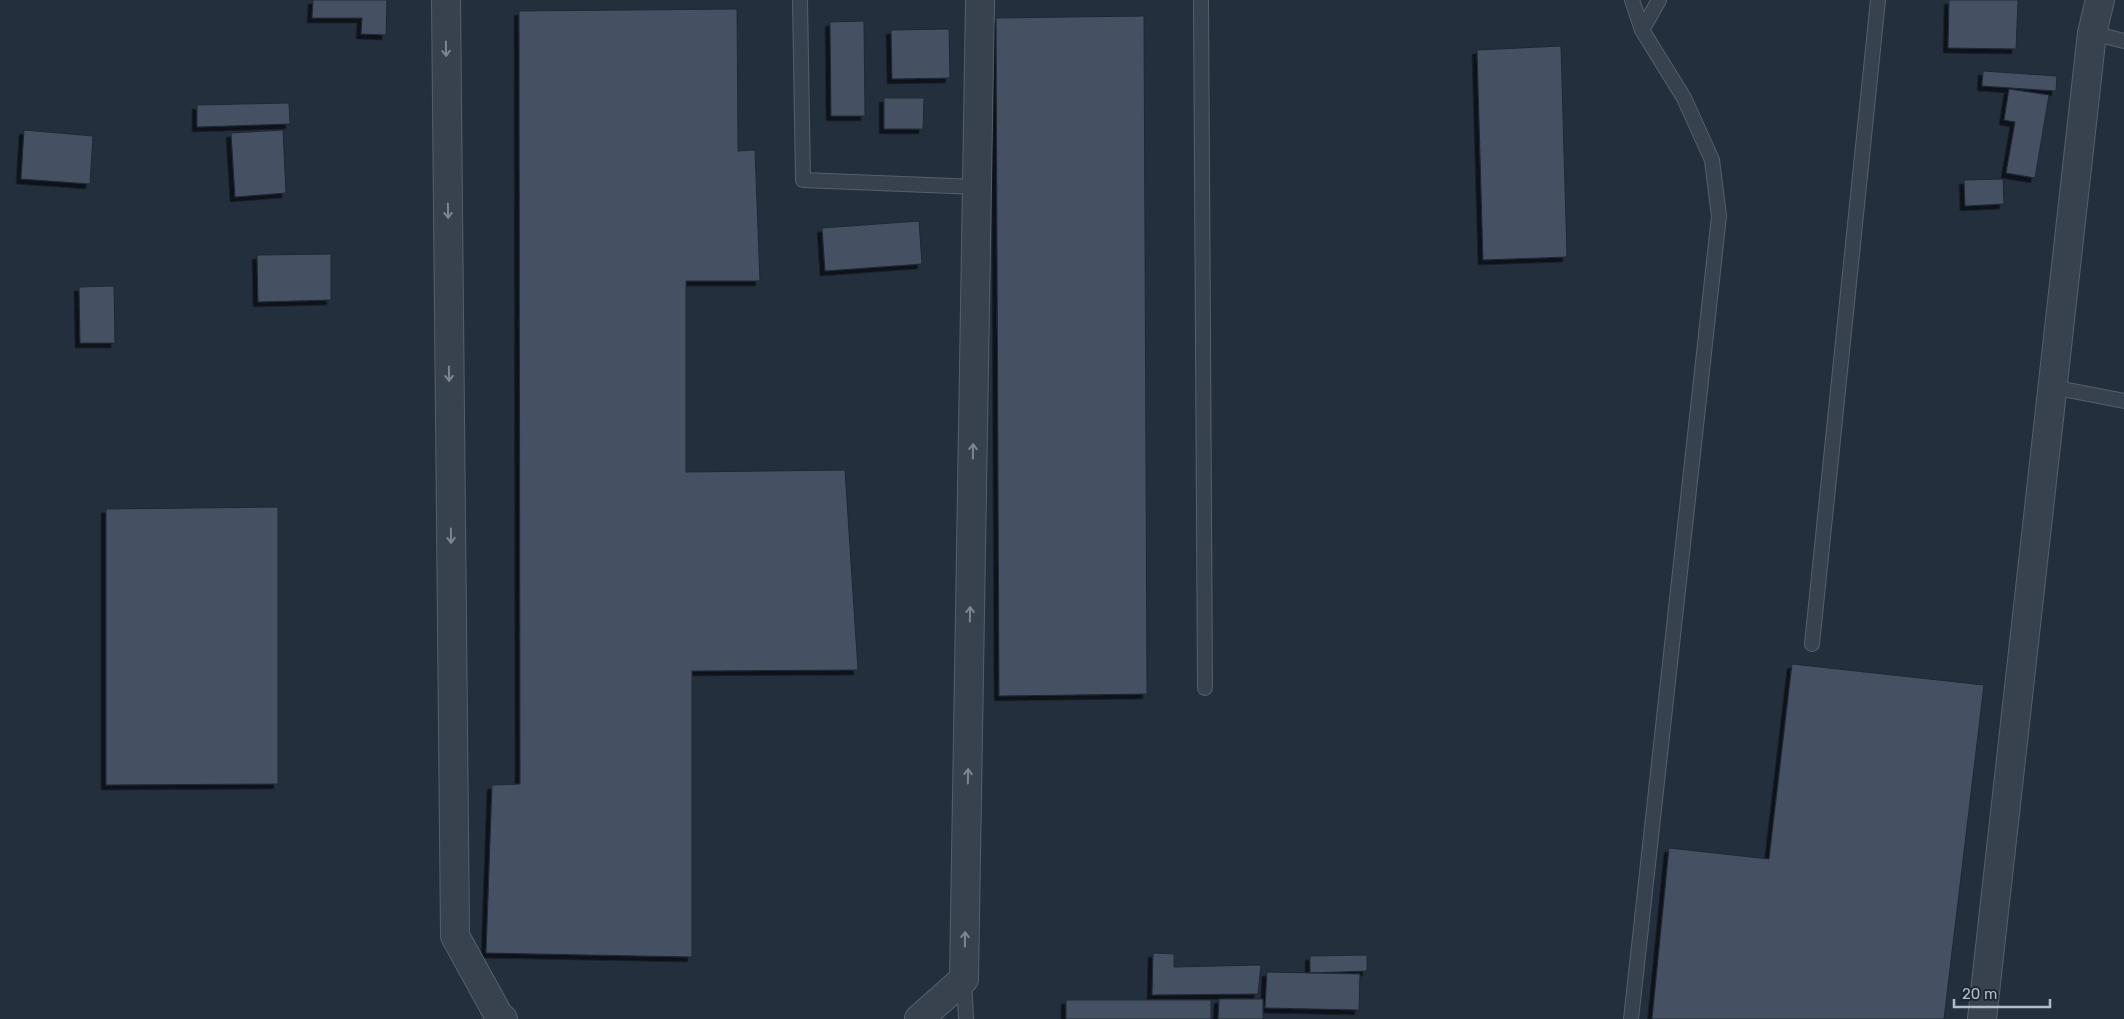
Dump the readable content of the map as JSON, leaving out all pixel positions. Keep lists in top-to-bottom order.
{
  "scale_bar": "20 m"
}
